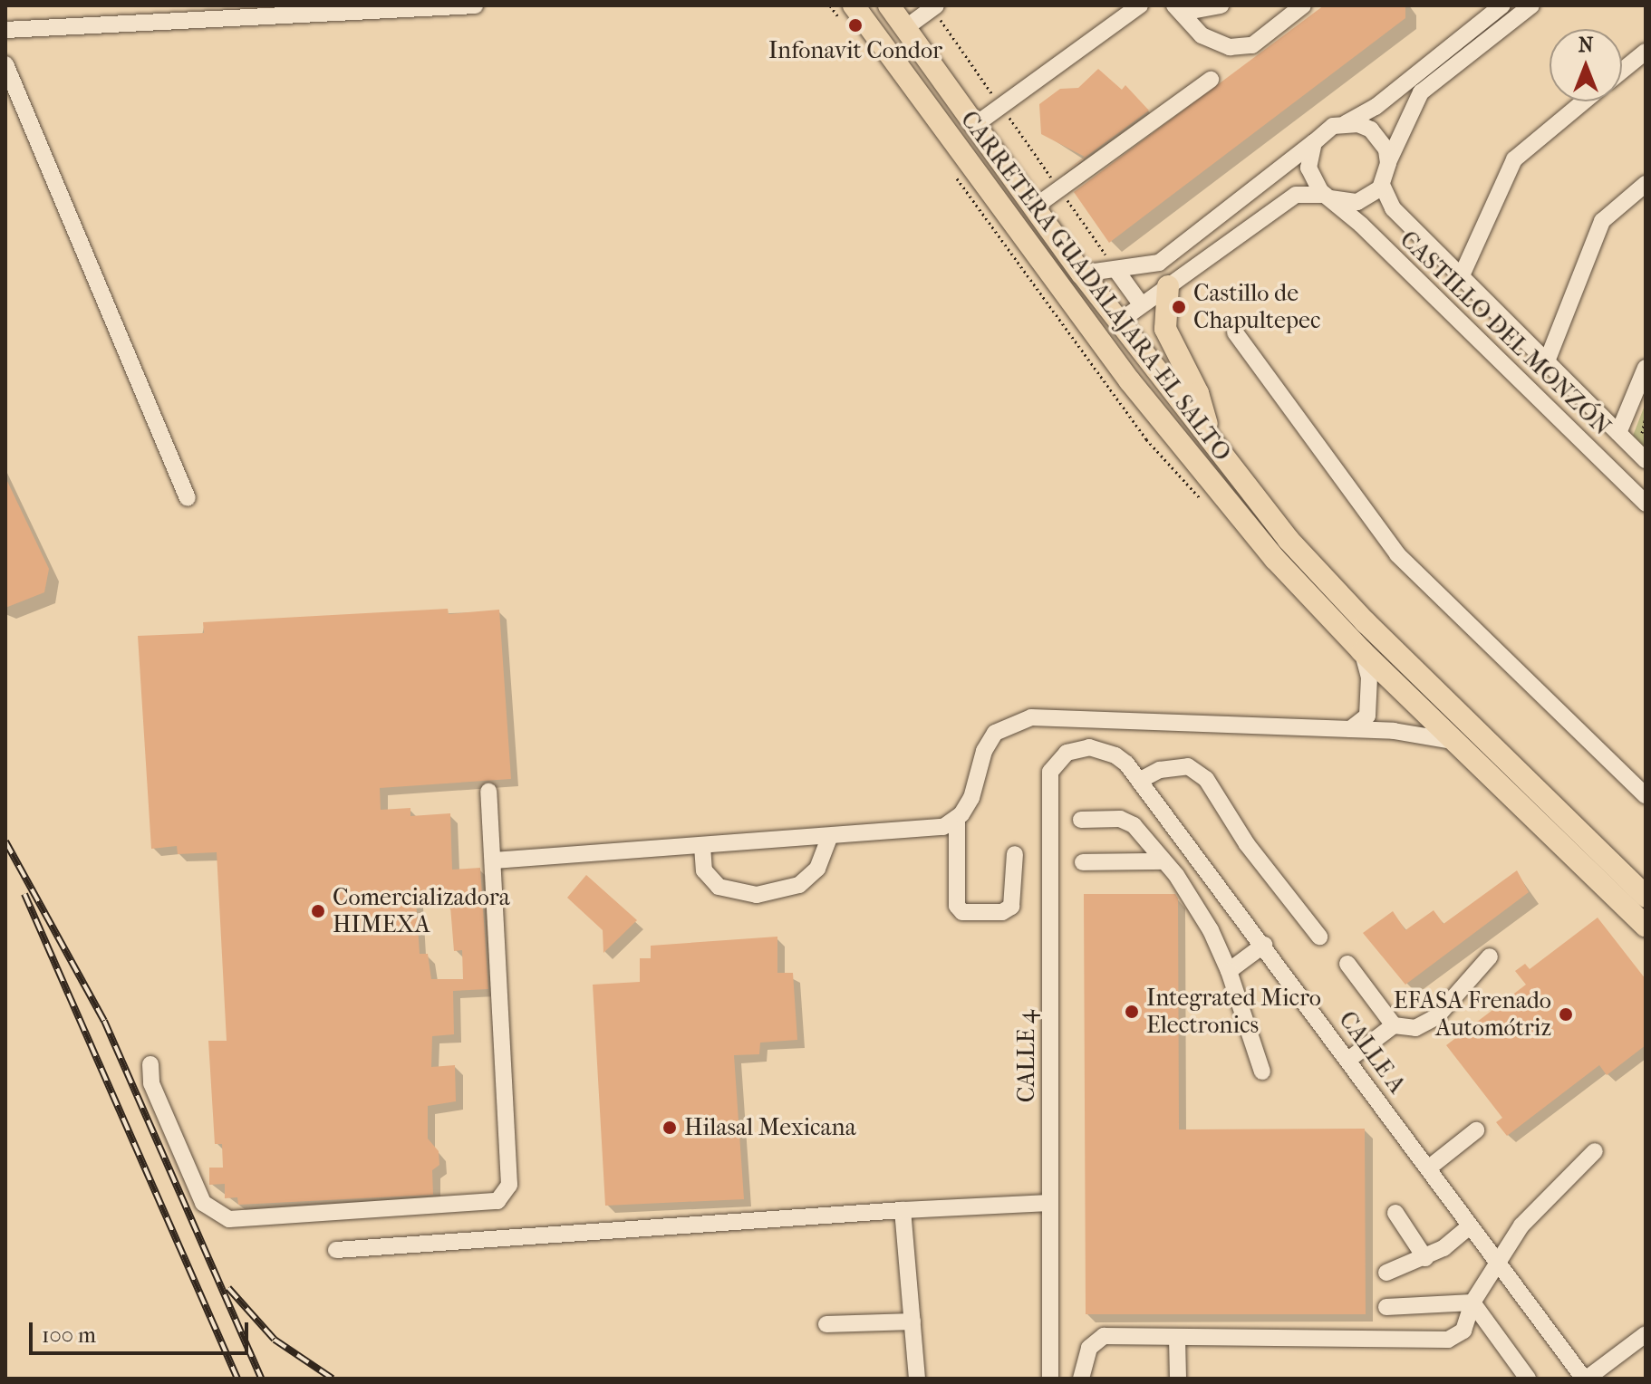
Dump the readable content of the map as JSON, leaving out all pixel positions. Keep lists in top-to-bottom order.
{
  "streets": {
    "main road": ["CARRETERA GUADALAJARA-EL SALTO"],
    "street": ["CASTILLO DEL MONZÓN", "CALLE A", "CALLE 4"]
  },
  "crossings": [
    ["CALLE A", "CALLE 4"]
  ],
  "places": [
    "Infonavit Condor",
    "Castillo de Chapultepec",
    "Comercializadora HIMEXA",
    "Integrated Micro Electronics",
    "EFASA Frenado Automótriz",
    "Hilasal Mexicana"
  ],
  "scale_bar": "100 m",
  "north": "top"
}
